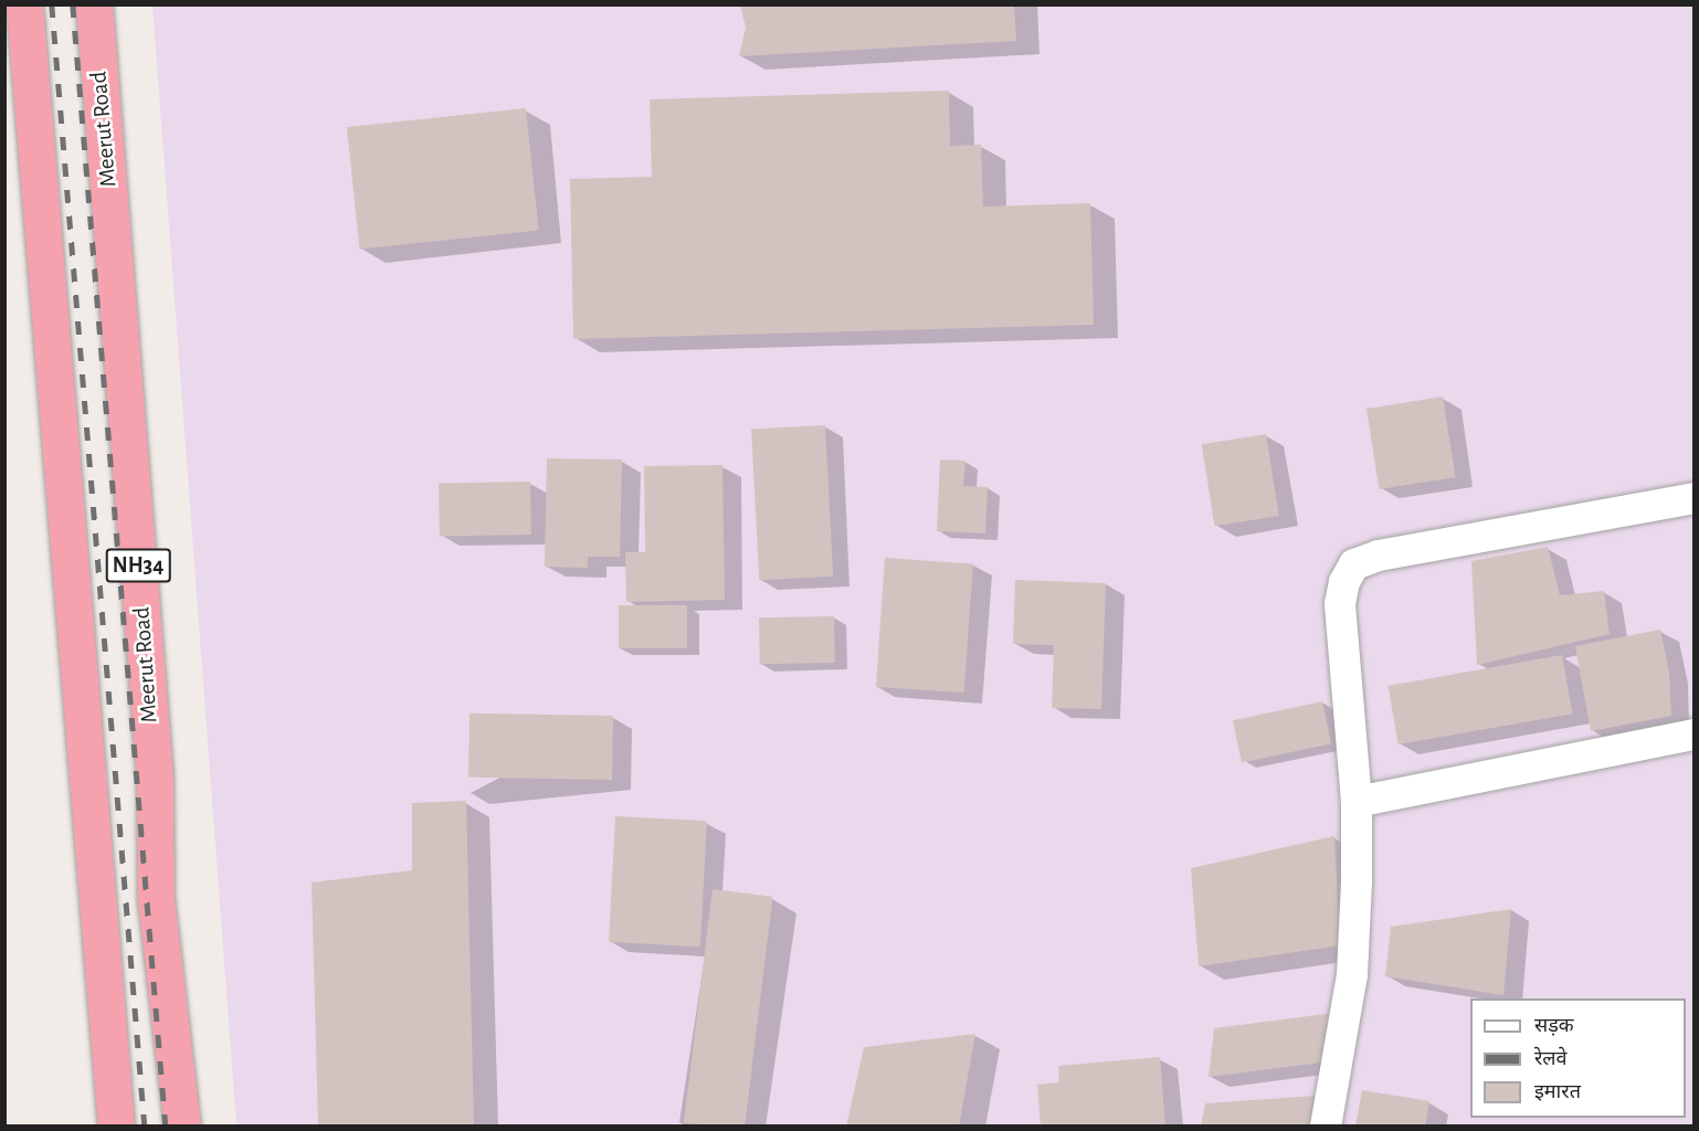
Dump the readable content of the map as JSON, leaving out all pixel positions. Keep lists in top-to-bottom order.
{
  "streets": {
    "highway": ["Meerut Road", "NH34"]
  },
  "legend": ["सड़क", "रेलवे", "इमारत"]
}
